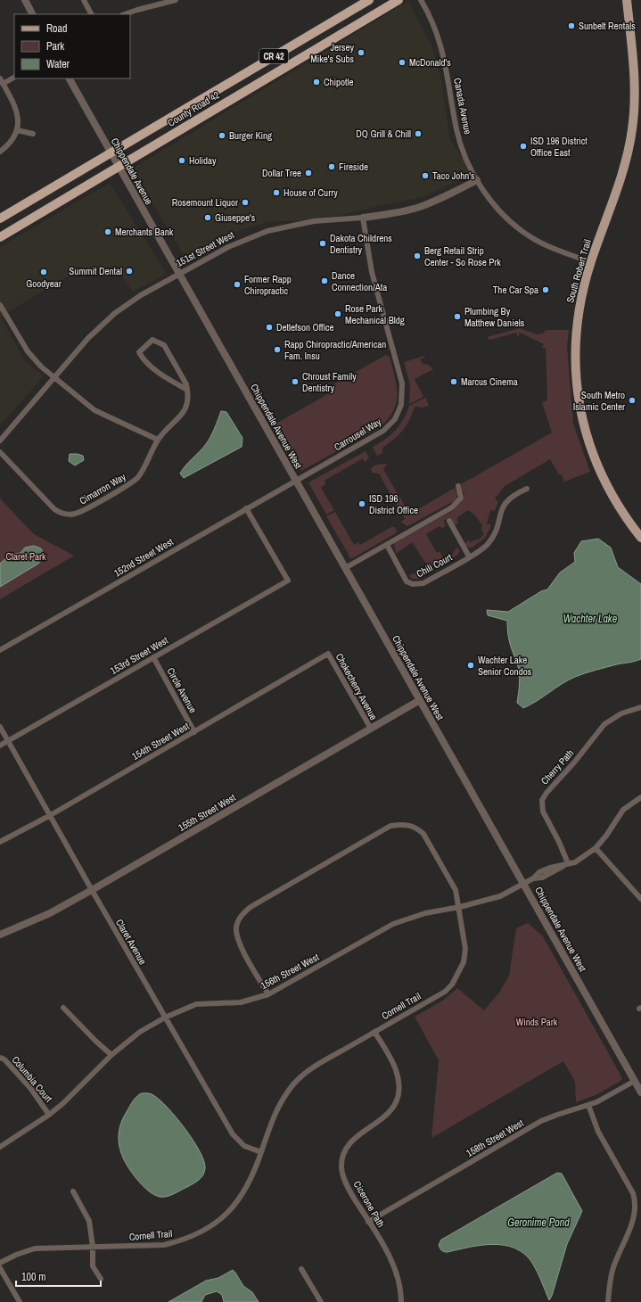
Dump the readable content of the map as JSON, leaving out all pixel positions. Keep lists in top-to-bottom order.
{
  "streets": {
    "highway": ["CR 42", "County Road 42"],
    "main road": ["South Robert Trail"],
    "street": [
      "Canada Avenue",
      "Chippendale Avenue",
      "151st Street West",
      "Chippendale Avenue West",
      "Carrousel Way",
      "Cimarron Way",
      "152nd Street West",
      "Chili Court",
      "153rd Street West",
      "Chokecherry Avenue",
      "Circle Avenue",
      "154th Street West",
      "Cherry Path",
      "155th Street West",
      "Claret Avenue",
      "156th Street West",
      "Cornell Trail",
      "Columbia Court",
      "158th Street West",
      "Cicerone Path"
    ]
  },
  "crossings": [
    ["Canada Avenue", "151st Street West"],
    ["Canada Avenue", "South Robert Trail"],
    ["County Road 42", "Chippendale Avenue"],
    ["Chippendale Avenue", "151st Street West"],
    ["Chippendale Avenue", "Chippendale Avenue West"],
    ["151st Street West", "Chippendale Avenue West"],
    ["151st Street West", "Carrousel Way"],
    ["Chippendale Avenue West", "Carrousel Way"],
    ["Chippendale Avenue West", "152nd Street West"],
    ["Chippendale Avenue West", "155th Street West"],
    ["Chippendale Avenue West", "156th Street West"],
    ["Chippendale Avenue West", "158th Street West"],
    ["Carrousel Way", "152nd Street West"],
    ["152nd Street West", "153rd Street West"],
    ["153rd Street West", "Circle Avenue"],
    ["153rd Street West", "Claret Avenue"],
    ["Chokecherry Avenue", "154th Street West"],
    ["Chokecherry Avenue", "155th Street West"],
    ["Circle Avenue", "154th Street West"],
    ["154th Street West", "Claret Avenue"],
    ["Cherry Path", "156th Street West"],
    ["155th Street West", "Claret Avenue"],
    ["Claret Avenue", "156th Street West"],
    ["Claret Avenue", "Cornell Trail"],
    ["156th Street West", "Cornell Trail"],
    ["156th Street West", "Columbia Court"],
    ["Cornell Trail", "Cicerone Path"],
    ["158th Street West", "Cicerone Path"]
  ],
  "water": ["Wachter Lake", "Geronime Pond"],
  "parks": ["Claret Park", "Winds Park"],
  "places": [
    "Sunbelt Rentals",
    "Jersey Mike's Subs",
    "McDonald's",
    "Chipotle",
    "DQ Grill & Chill",
    "Burger King",
    "ISD 196 District Office East",
    "Holiday",
    "Fireside",
    "Dollar Tree",
    "Taco John's",
    "House of Curry",
    "Rosemount Liquor",
    "Giuseppe's",
    "Merchants Bank",
    "Dakota Childrens Dentistry",
    "Berg Retail Strip Center - So Rose Prk",
    "Summit Dental",
    "Goodyear",
    "Dance Connection/Ata",
    "Former Rapp Chiropractic",
    "The Car Spa",
    "Rose Park Mechanical Bldg",
    "Plumbing By Matthew Daniels",
    "Detlefson Office",
    "Rapp Chiropractic/American Fam. Insu",
    "Chroust Family Dentistry",
    "Marcus Cinema",
    "South Metro Islamic Center",
    "ISD 196 District Office",
    "Wachter Lake Senior Condos"
  ],
  "legend": ["Road", "Park", "Water"],
  "scale_bar": "100 m"
}
